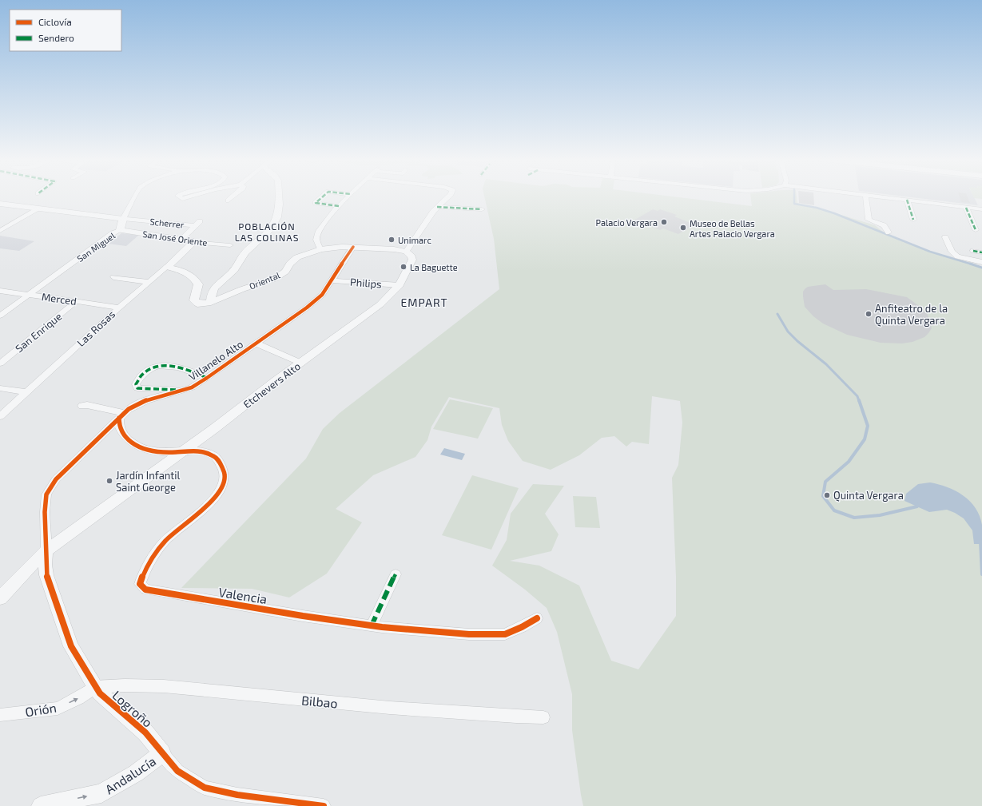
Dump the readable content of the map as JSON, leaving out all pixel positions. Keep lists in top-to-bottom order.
{
  "streets": {
    "street": [
      "Scherrer",
      "San José Oriente",
      "San Miguel",
      "Oriental",
      "Philips",
      "Merced",
      "Las Rosas",
      "San Enrique",
      "Villanelo Alto",
      "Etchevers Alto",
      "Valencia",
      "Bilbao",
      "Logroño",
      "Orión",
      "Andalucía"
    ]
  },
  "crossings": [
    ["Scherrer", "San Miguel"],
    ["San José Oriente", "San Miguel"],
    ["San José Oriente", "Las Rosas"],
    ["San Miguel", "Merced"],
    ["Oriental", "Villanelo Alto"],
    ["Oriental", "Etchevers Alto"],
    ["Philips", "Villanelo Alto"],
    ["Philips", "Etchevers Alto"],
    ["Merced", "Las Rosas"],
    ["Merced", "San Enrique"],
    ["Villanelo Alto", "Etchevers Alto"],
    ["Villanelo Alto", "Logroño"],
    ["Etchevers Alto", "Valencia"],
    ["Etchevers Alto", "Logroño"],
    ["Bilbao", "Logroño"],
    ["Bilbao", "Orión"],
    ["Logroño", "Orión"],
    ["Logroño", "Andalucía"]
  ],
  "one_way": ["Orión", "Andalucía"],
  "districts": ["POBLACIÓN LAS COLINAS", "EMPART"],
  "places": [
    "Palacio Vergara",
    "Museo de Bellas Artes Palacio Vergara",
    "Unimarc",
    "La Baguette",
    "Anfiteatro de la Quinta Vergara",
    "Jardín Infantil Saint George",
    "Quinta Vergara"
  ],
  "legend": ["Ciclovía", "Sendero"]
}
